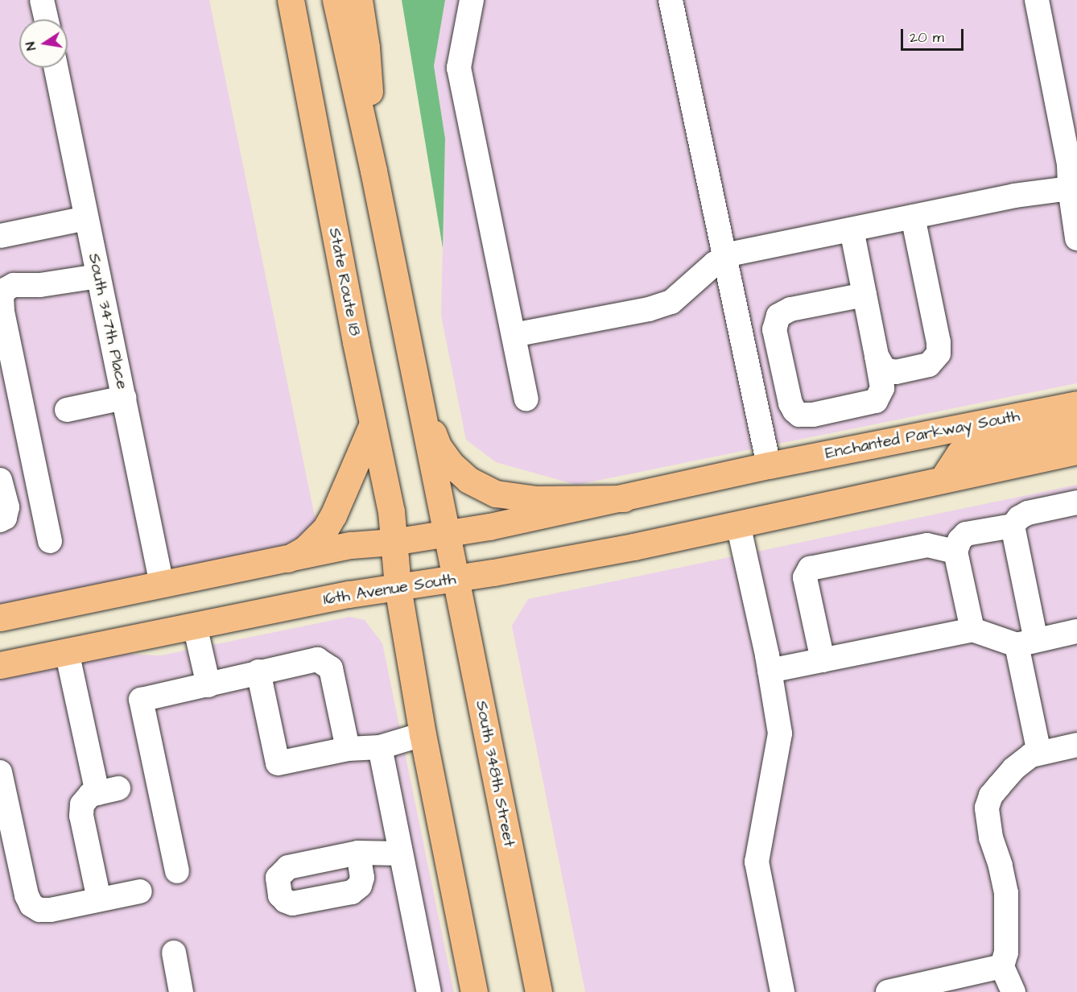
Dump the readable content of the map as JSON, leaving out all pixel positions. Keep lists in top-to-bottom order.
{
  "streets": {
    "main road": [
      "State Route 18",
      "Enchanted Parkway South",
      "16th Avenue South",
      "South 348th Street"
    ],
    "street": ["South 347th Place"]
  },
  "crossings": [
    ["State Route 18", "16th Avenue South"],
    ["South 347th Place", "16th Avenue South"],
    ["Enchanted Parkway South", "16th Avenue South"],
    ["16th Avenue South", "South 348th Street"]
  ],
  "scale_bar": "20 m",
  "north": "left"
}
